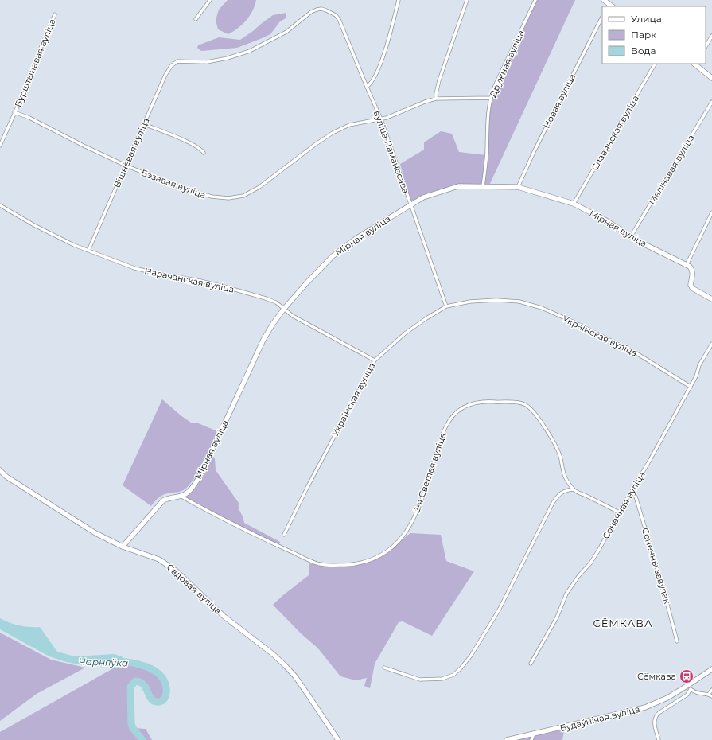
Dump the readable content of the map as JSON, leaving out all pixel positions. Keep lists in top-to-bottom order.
{
  "streets": {
    "street": [
      "Бурштынавая вуліца",
      "Дружная вуліца",
      "Новая вуліца",
      "Славянская вуліца",
      "вуліца Ламаносава",
      "Вішнёвая вуліца",
      "Малінавая вуліца",
      "Бэзавая вуліца",
      "Мірная вуліца",
      "Нарачанская вуліца",
      "Украінская вуліца",
      "2-я Светлая вуліца",
      "Сонечная вуліца",
      "Сонечны завулак",
      "Садовая вуліца",
      "Будаўнічая вуліца"
    ]
  },
  "crossings": [
    ["Бурштынавая вуліца", "Бэзавая вуліца"],
    ["Дружная вуліца", "Бэзавая вуліца"],
    ["Дружная вуліца", "Мірная вуліца"],
    ["Новая вуліца", "Мірная вуліца"],
    ["Славянская вуліца", "Мірная вуліца"],
    ["вуліца Ламаносава", "Вішнёвая вуліца"],
    ["вуліца Ламаносава", "Бэзавая вуліца"],
    ["вуліца Ламаносава", "Мірная вуліца"],
    ["вуліца Ламаносава", "Украінская вуліца"],
    ["Вішнёвая вуліца", "Бэзавая вуліца"],
    ["Вішнёвая вуліца", "Нарачанская вуліца"],
    ["Малінавая вуліца", "Мірная вуліца"],
    ["Мірная вуліца", "Нарачанская вуліца"],
    ["Мірная вуліца", "2-я Светлая вуліца"],
    ["Нарачанская вуліца", "Украінская вуліца"],
    ["Украінская вуліца", "Сонечная вуліца"],
    ["Сонечная вуліца", "Сонечны завулак"]
  ],
  "districts": ["СЁМКАВА"],
  "water": ["Чарняўка"],
  "places": {
    "bus stop": ["Сёмкава"]
  },
  "legend": ["Улица", "Парк", "Вода"]
}
